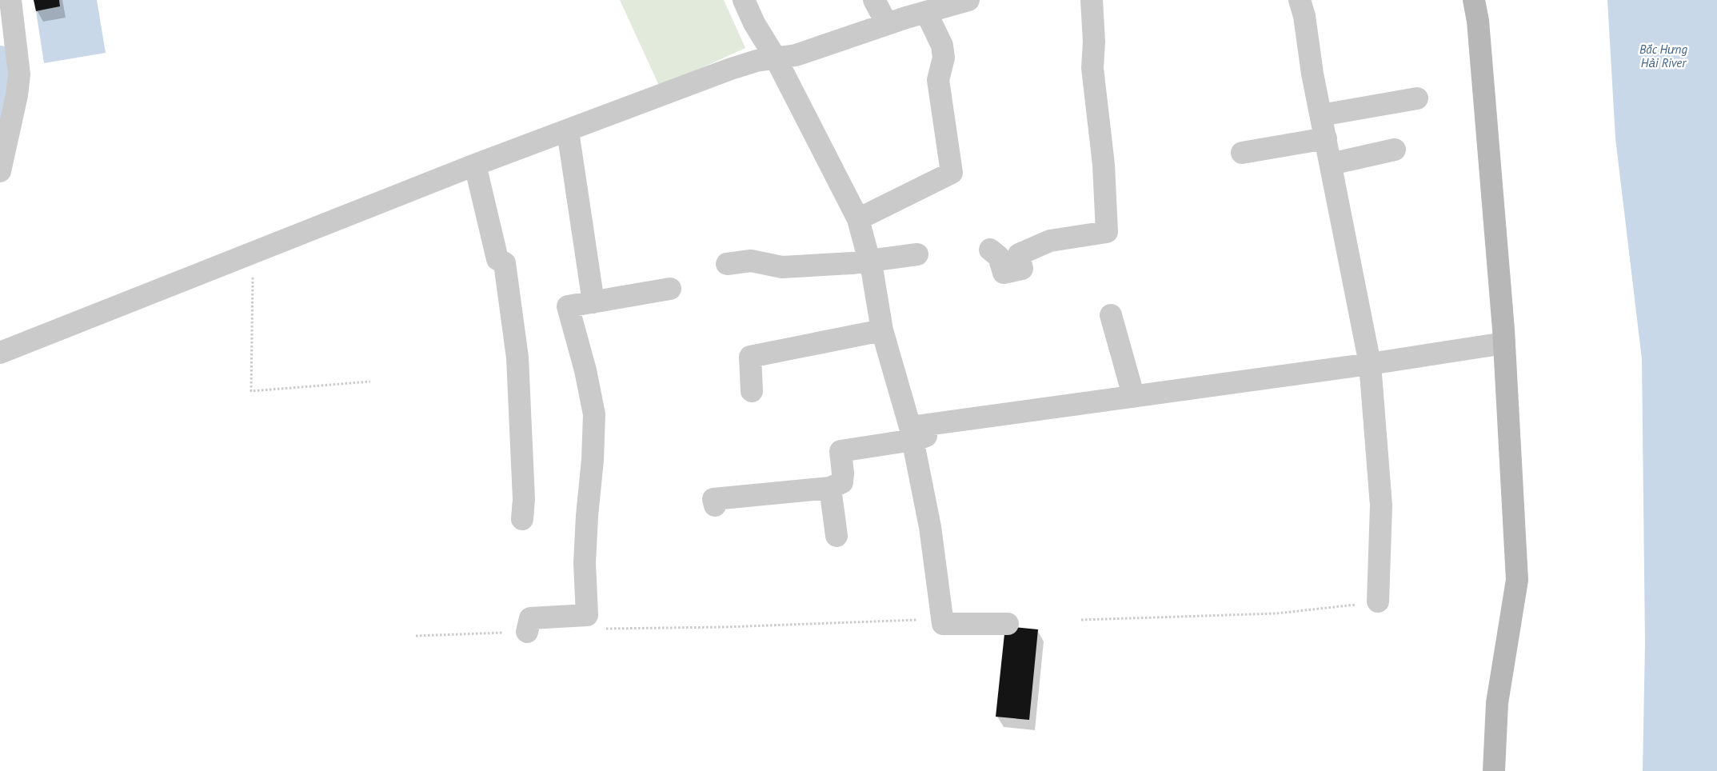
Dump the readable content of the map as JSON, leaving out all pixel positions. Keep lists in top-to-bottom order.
{
  "water": ["Bắc Hưng Hải River"]
}
